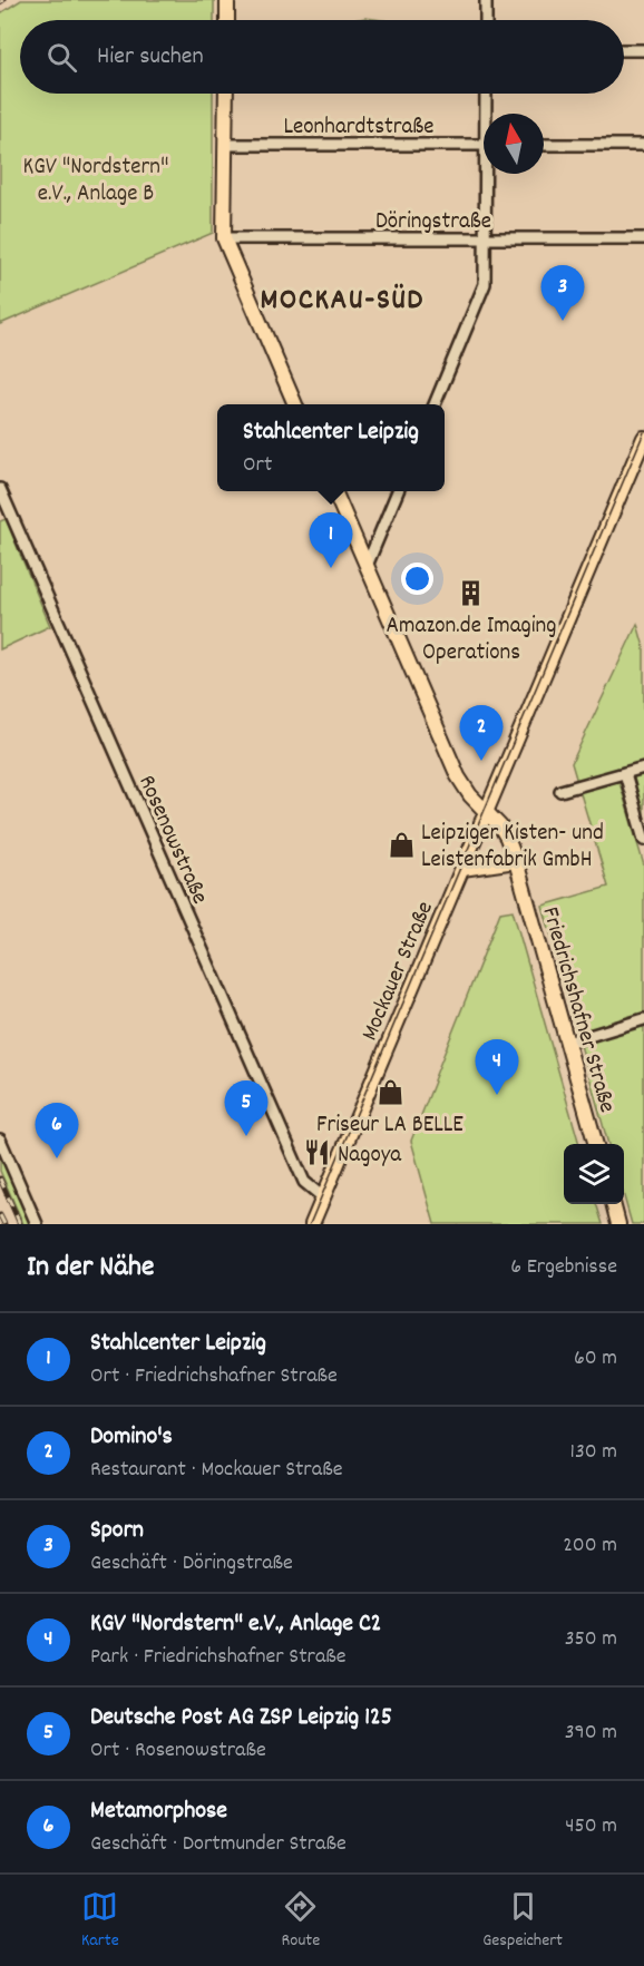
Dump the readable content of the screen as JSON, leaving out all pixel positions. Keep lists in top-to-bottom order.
{
  "streets": {
    "main road": ["Mockauer Straße", "Friedrichshafner Straße"],
    "street": ["Leonhardtstraße", "Döringstraße", "Rosenowstraße"]
  },
  "crossings": [
    ["Rosenowstraße", "Mockauer Straße"],
    ["Mockauer Straße", "Friedrichshafner Straße"]
  ],
  "districts": ["MOCKAU-SÜD"],
  "parks": ["KGV \"Nordstern\" e.V., Anlage B"],
  "places": {
    "building": ["Amazon.de Imaging Operations"],
    "shop": ["Leipziger Kisten- und Leistenfabrik GmbH", "Friseur LA BELLE"],
    "restaurant": ["Nagoya"]
  },
  "north": "top",
  "page": {
    "search": "Hier suchen",
    "pins": [
      "3",
      "1",
      "2",
      "4",
      "5",
      "6"
    ],
    "popup": ["Stahlcenter Leipzig", "Ort"],
    "heading": ["In der Nähe", "6 Ergebnisse"],
    "list": [
      {
        "mark": "1",
        "name": "Stahlcenter Leipzig",
        "note": "Ort · Friedrichshafner Straße",
        "value": "60 m"
      },
      {
        "mark": "2",
        "name": "Domino's",
        "note": "Restaurant · Mockauer Straße",
        "value": "130 m"
      },
      {
        "mark": "3",
        "name": "Sporn",
        "note": "Geschäft · Döringstraße",
        "value": "200 m"
      },
      {
        "mark": "4",
        "name": "KGV \"Nordstern\" e.V., Anlage C2",
        "note": "Park · Friedrichshafner Straße",
        "value": "350 m"
      },
      {
        "mark": "5",
        "name": "Deutsche Post AG ZSP Leipzig 125",
        "note": "Ort · Rosenowstraße",
        "value": "390 m"
      },
      {
        "mark": "6",
        "name": "Metamorphose",
        "note": "Geschäft · Dortmunder Straße",
        "value": "450 m"
      }
    ],
    "nav": ["Karte", "Route", "Gespeichert"]
  }
}
